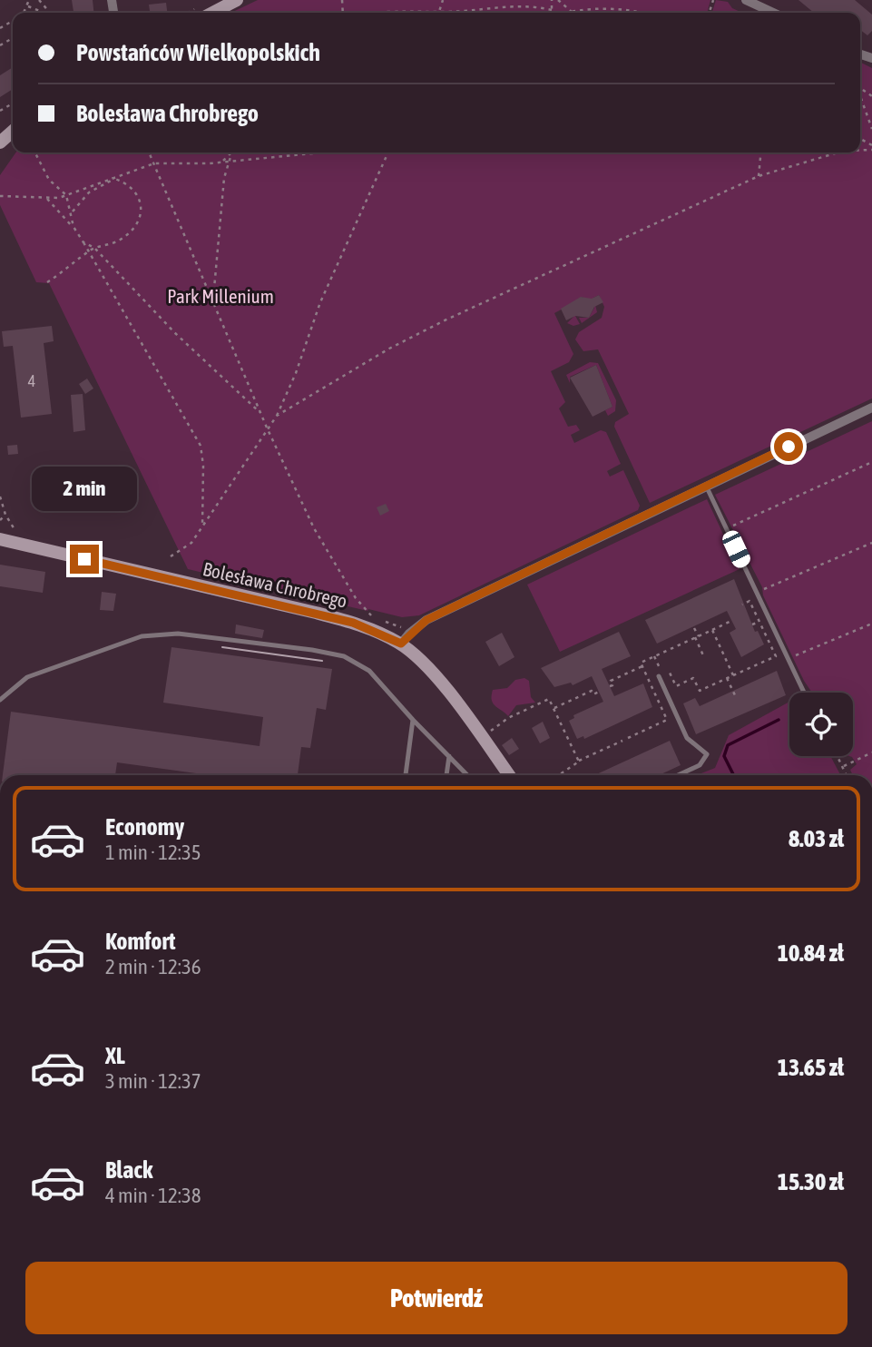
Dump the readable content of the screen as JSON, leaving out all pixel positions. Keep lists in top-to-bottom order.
{
  "streets": {
    "street": ["Bolesława Chrobrego"]
  },
  "parks": ["Park Millenium"],
  "house_numbers": ["4"],
  "page": {
    "banner": ["Powstańców Wielkopolskich", "Bolesława Chrobrego"],
    "bubble": "2 min",
    "list": [
      {
        "name": "Economy",
        "note": "1 min · 12:35",
        "value": "8.03 zł"
      },
      {
        "name": "Komfort",
        "note": "2 min · 12:36",
        "value": "10.84 zł"
      },
      {
        "name": "XL",
        "note": "3 min · 12:37",
        "value": "13.65 zł"
      },
      {
        "name": "Black",
        "note": "4 min · 12:38",
        "value": "15.30 zł"
      }
    ],
    "buttons": "Potwierdź"
  }
}
